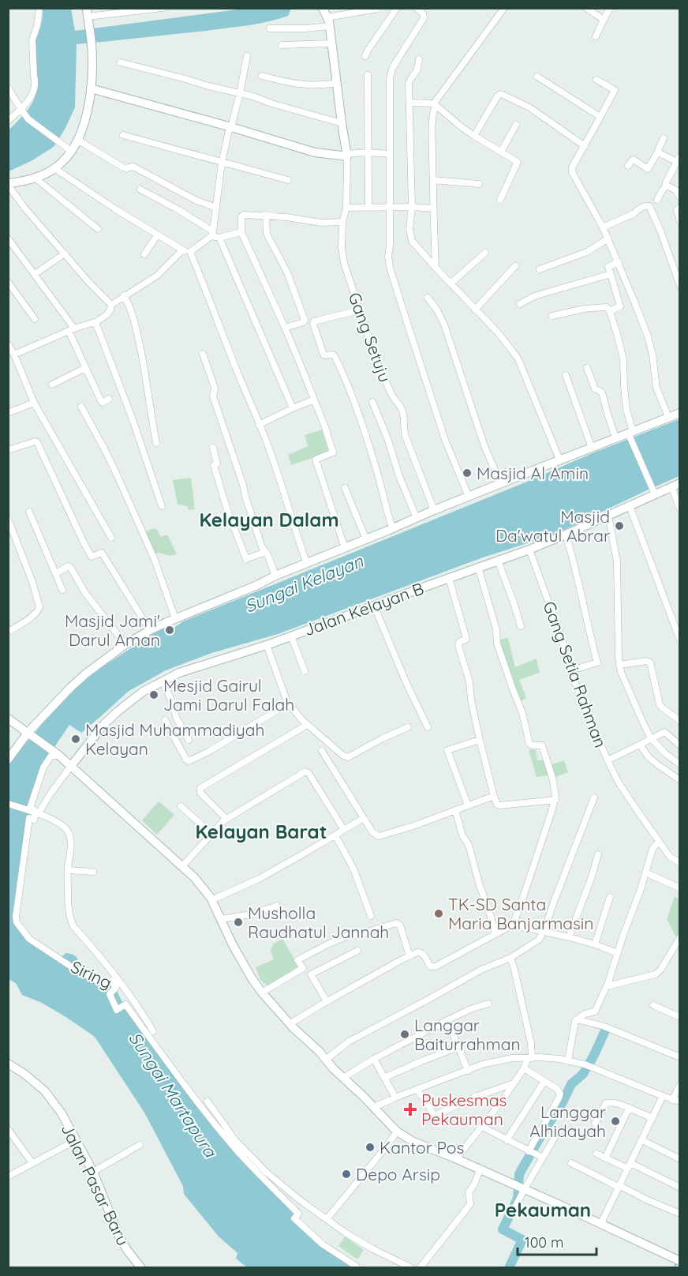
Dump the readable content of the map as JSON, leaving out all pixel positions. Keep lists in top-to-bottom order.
{
  "streets": {
    "street": [
      "Gang Setuju",
      "Jalan Kelayan B",
      "Gang Setia Rahman",
      "Siring",
      "Jalan Pasar Baru"
    ]
  },
  "crossings": [
    ["Jalan Kelayan B", "Gang Setia Rahman"]
  ],
  "districts": ["Kelayan Dalam", "Kelayan Barat", "Pekauman"],
  "water": ["Sungai Kelayan", "Sungai Martapura"],
  "places": {
    "other": [
      "Masjid Al Amin",
      "Masjid Da'watul Abrar",
      "Masjid Jami' Darul Aman",
      "Mesjid Gairul Jami Darul Falah",
      "Masjid Muhammadiyah Kelayan",
      "TK-SD Santa Maria Banjarmasin",
      "Musholla Raudhatul Jannah",
      "Langgar Baiturrahman",
      "Langgar Alhidayah",
      "Kantor Pos",
      "Depo Arsip"
    ],
    "health": ["Puskesmas Pekauman"]
  },
  "scale_bar": "100 m"
}
